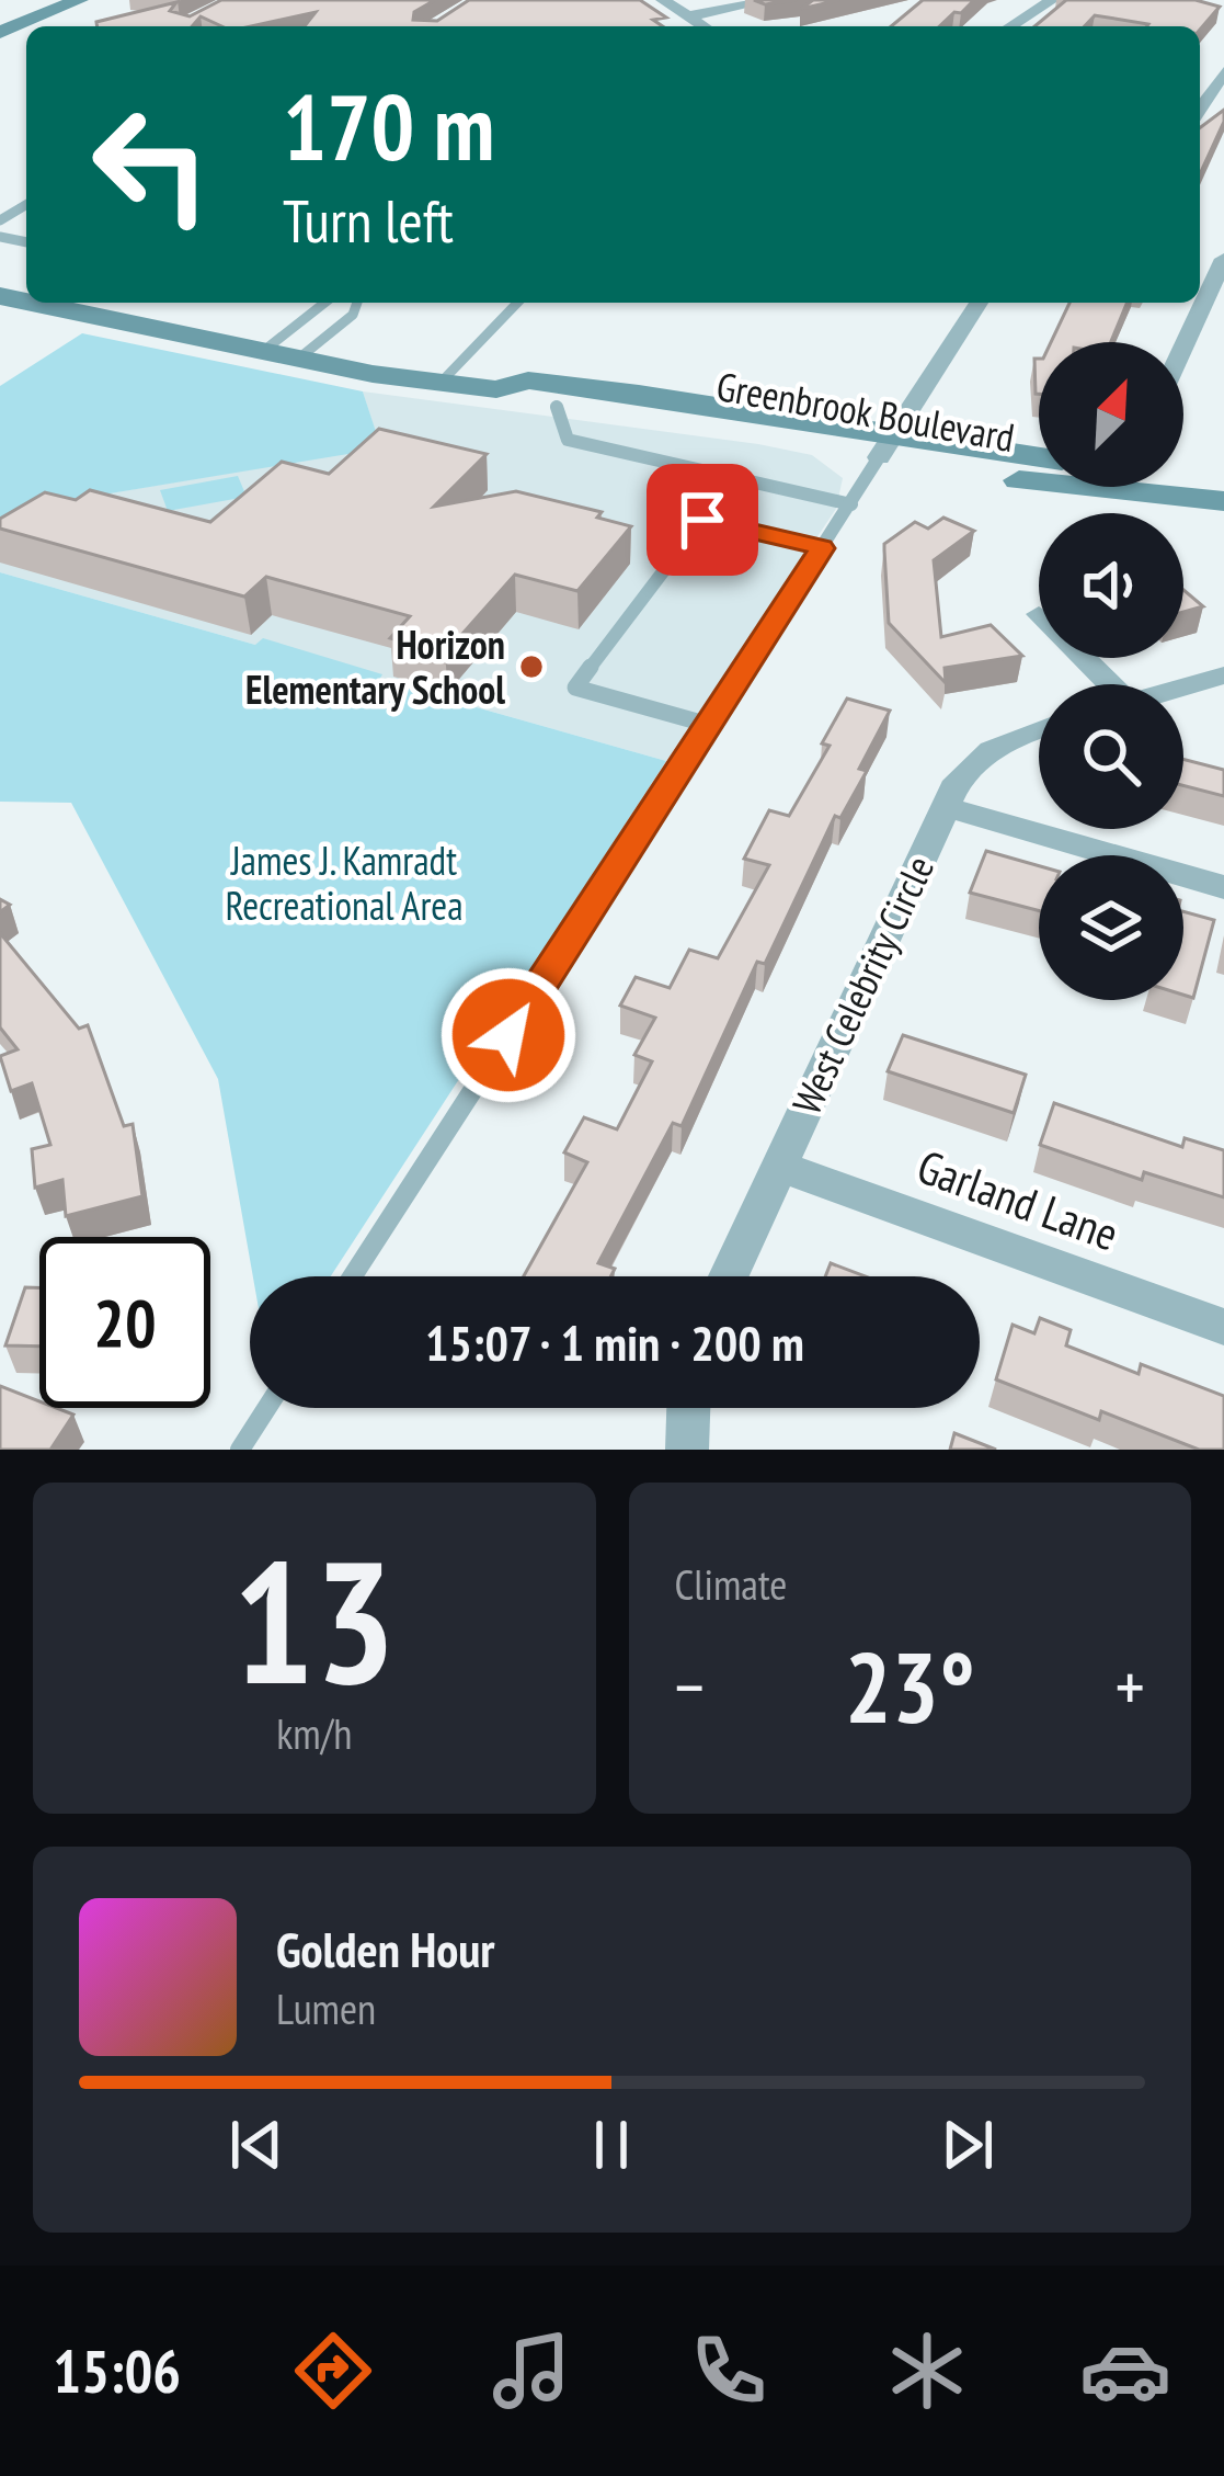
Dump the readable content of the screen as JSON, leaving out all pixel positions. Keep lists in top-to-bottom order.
{
  "streets": {
    "main road": ["Greenbrook Boulevard"],
    "street": ["West Celebrity Circle", "Garland Lane"]
  },
  "crossings": [
    ["West Celebrity Circle", "Garland Lane"]
  ],
  "parks": ["James J. Kamradt Recreational Area"],
  "places": ["Horizon Elementary School"],
  "north": "top right",
  "page": {
    "turn": ["170 m", "Turn left"],
    "limit": "20",
    "trip": "15:07 · 1 min · 200 m",
    "tile": [
      ["13", "km/h"],
      "Climate"
    ],
    "heat": ["−", "23°", "+"],
    "song": ["Golden Hour", "Lumen"],
    "tabs": "15:06"
  }
}
